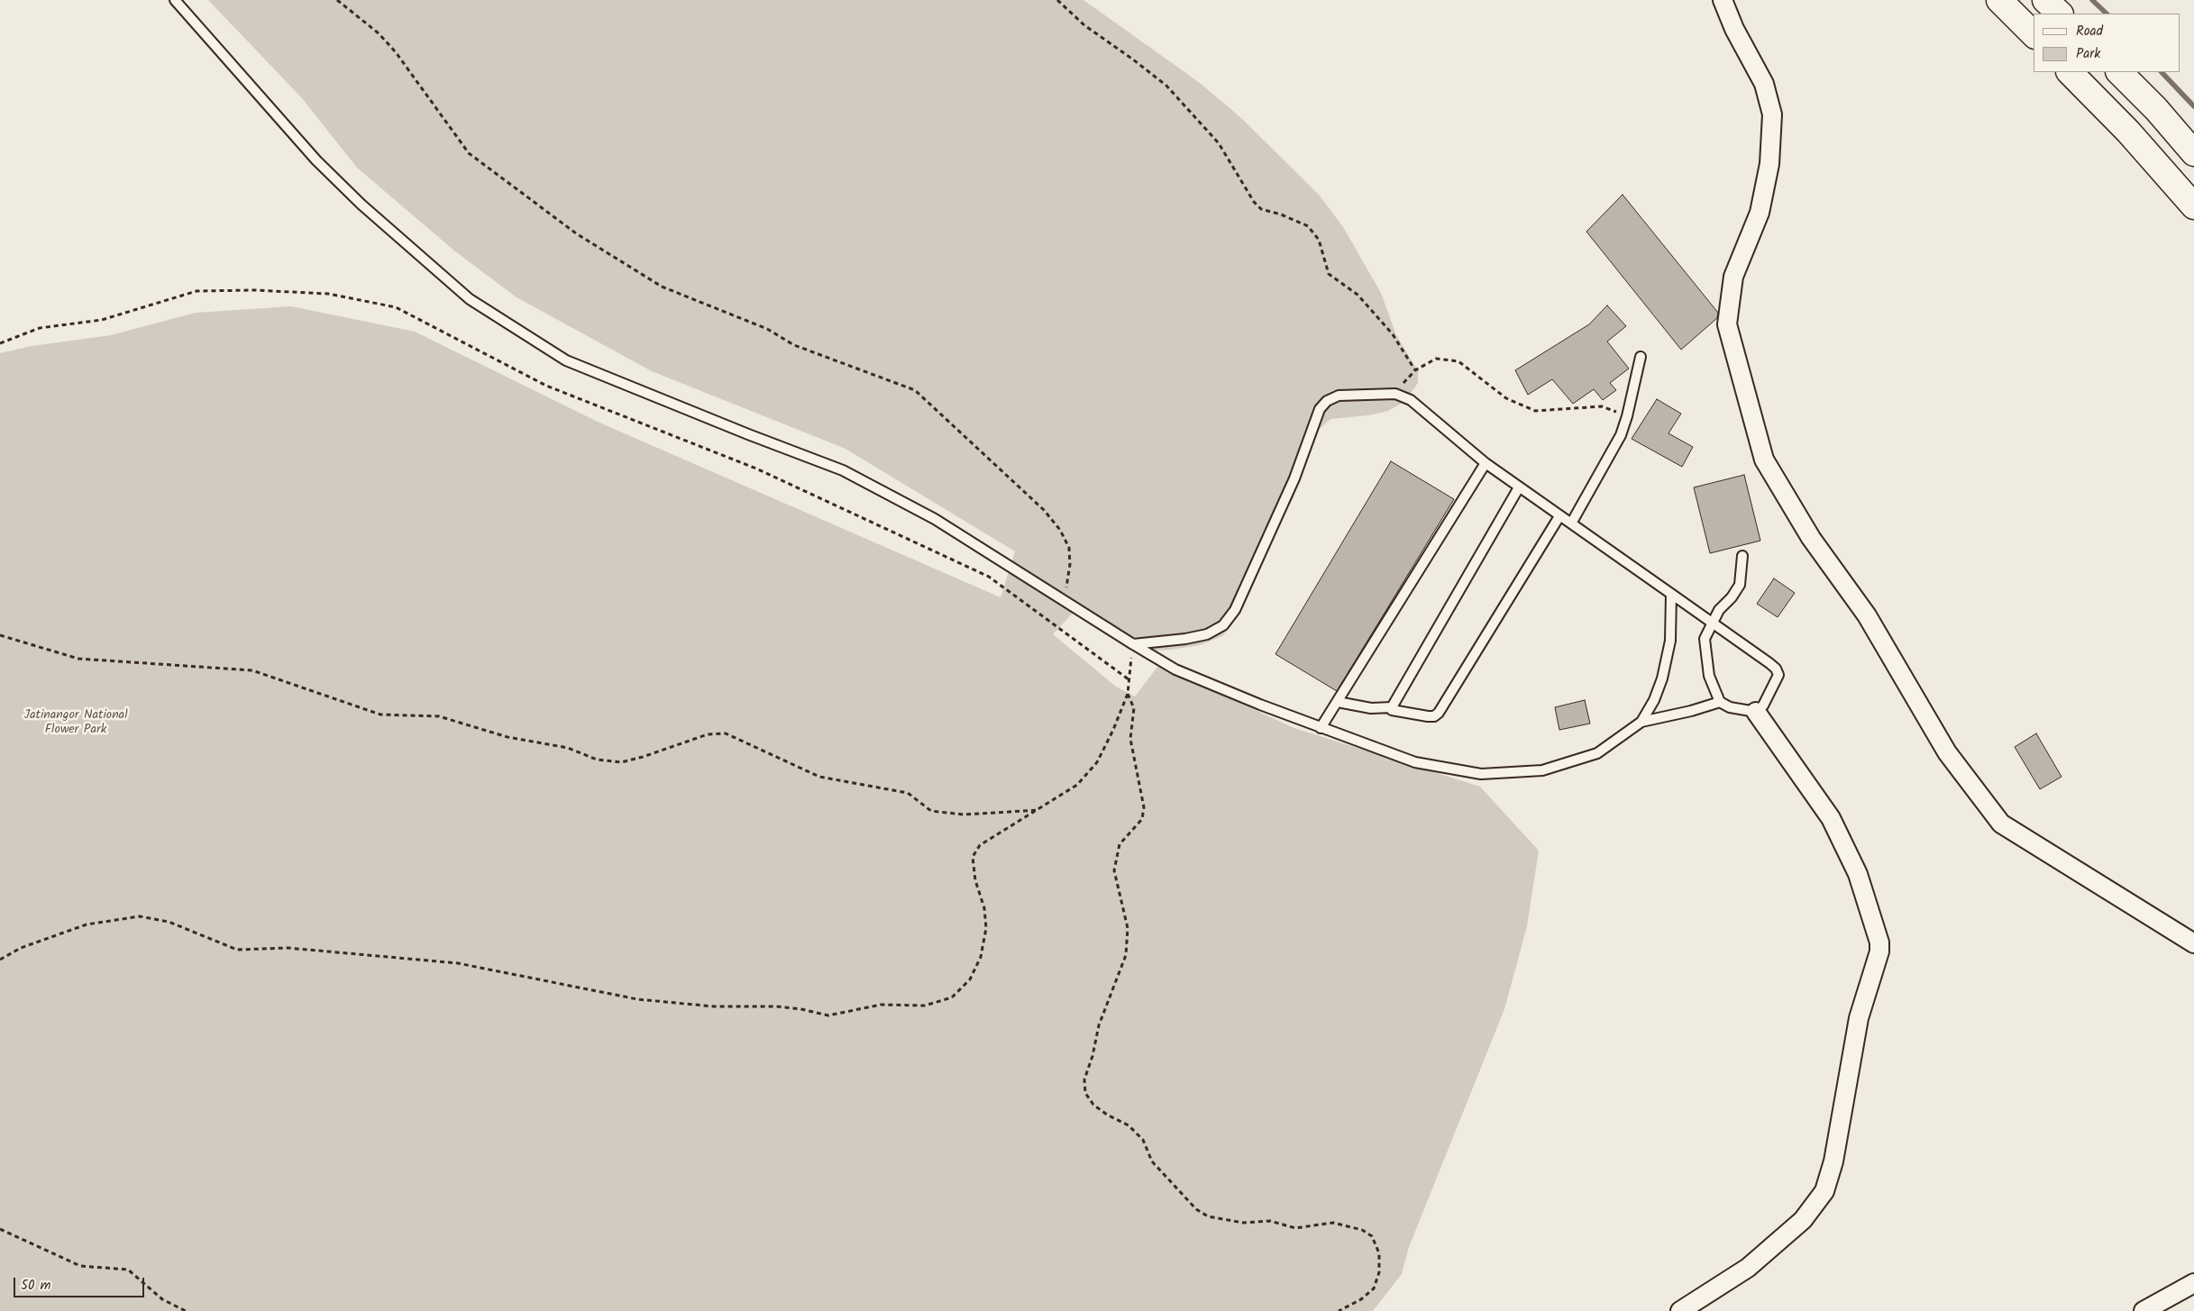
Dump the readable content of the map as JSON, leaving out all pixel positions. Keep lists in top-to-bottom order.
{
  "parks": ["Jatinangor National Flower Park"],
  "legend": ["Road", "Park"],
  "scale_bar": "50 m"
}
